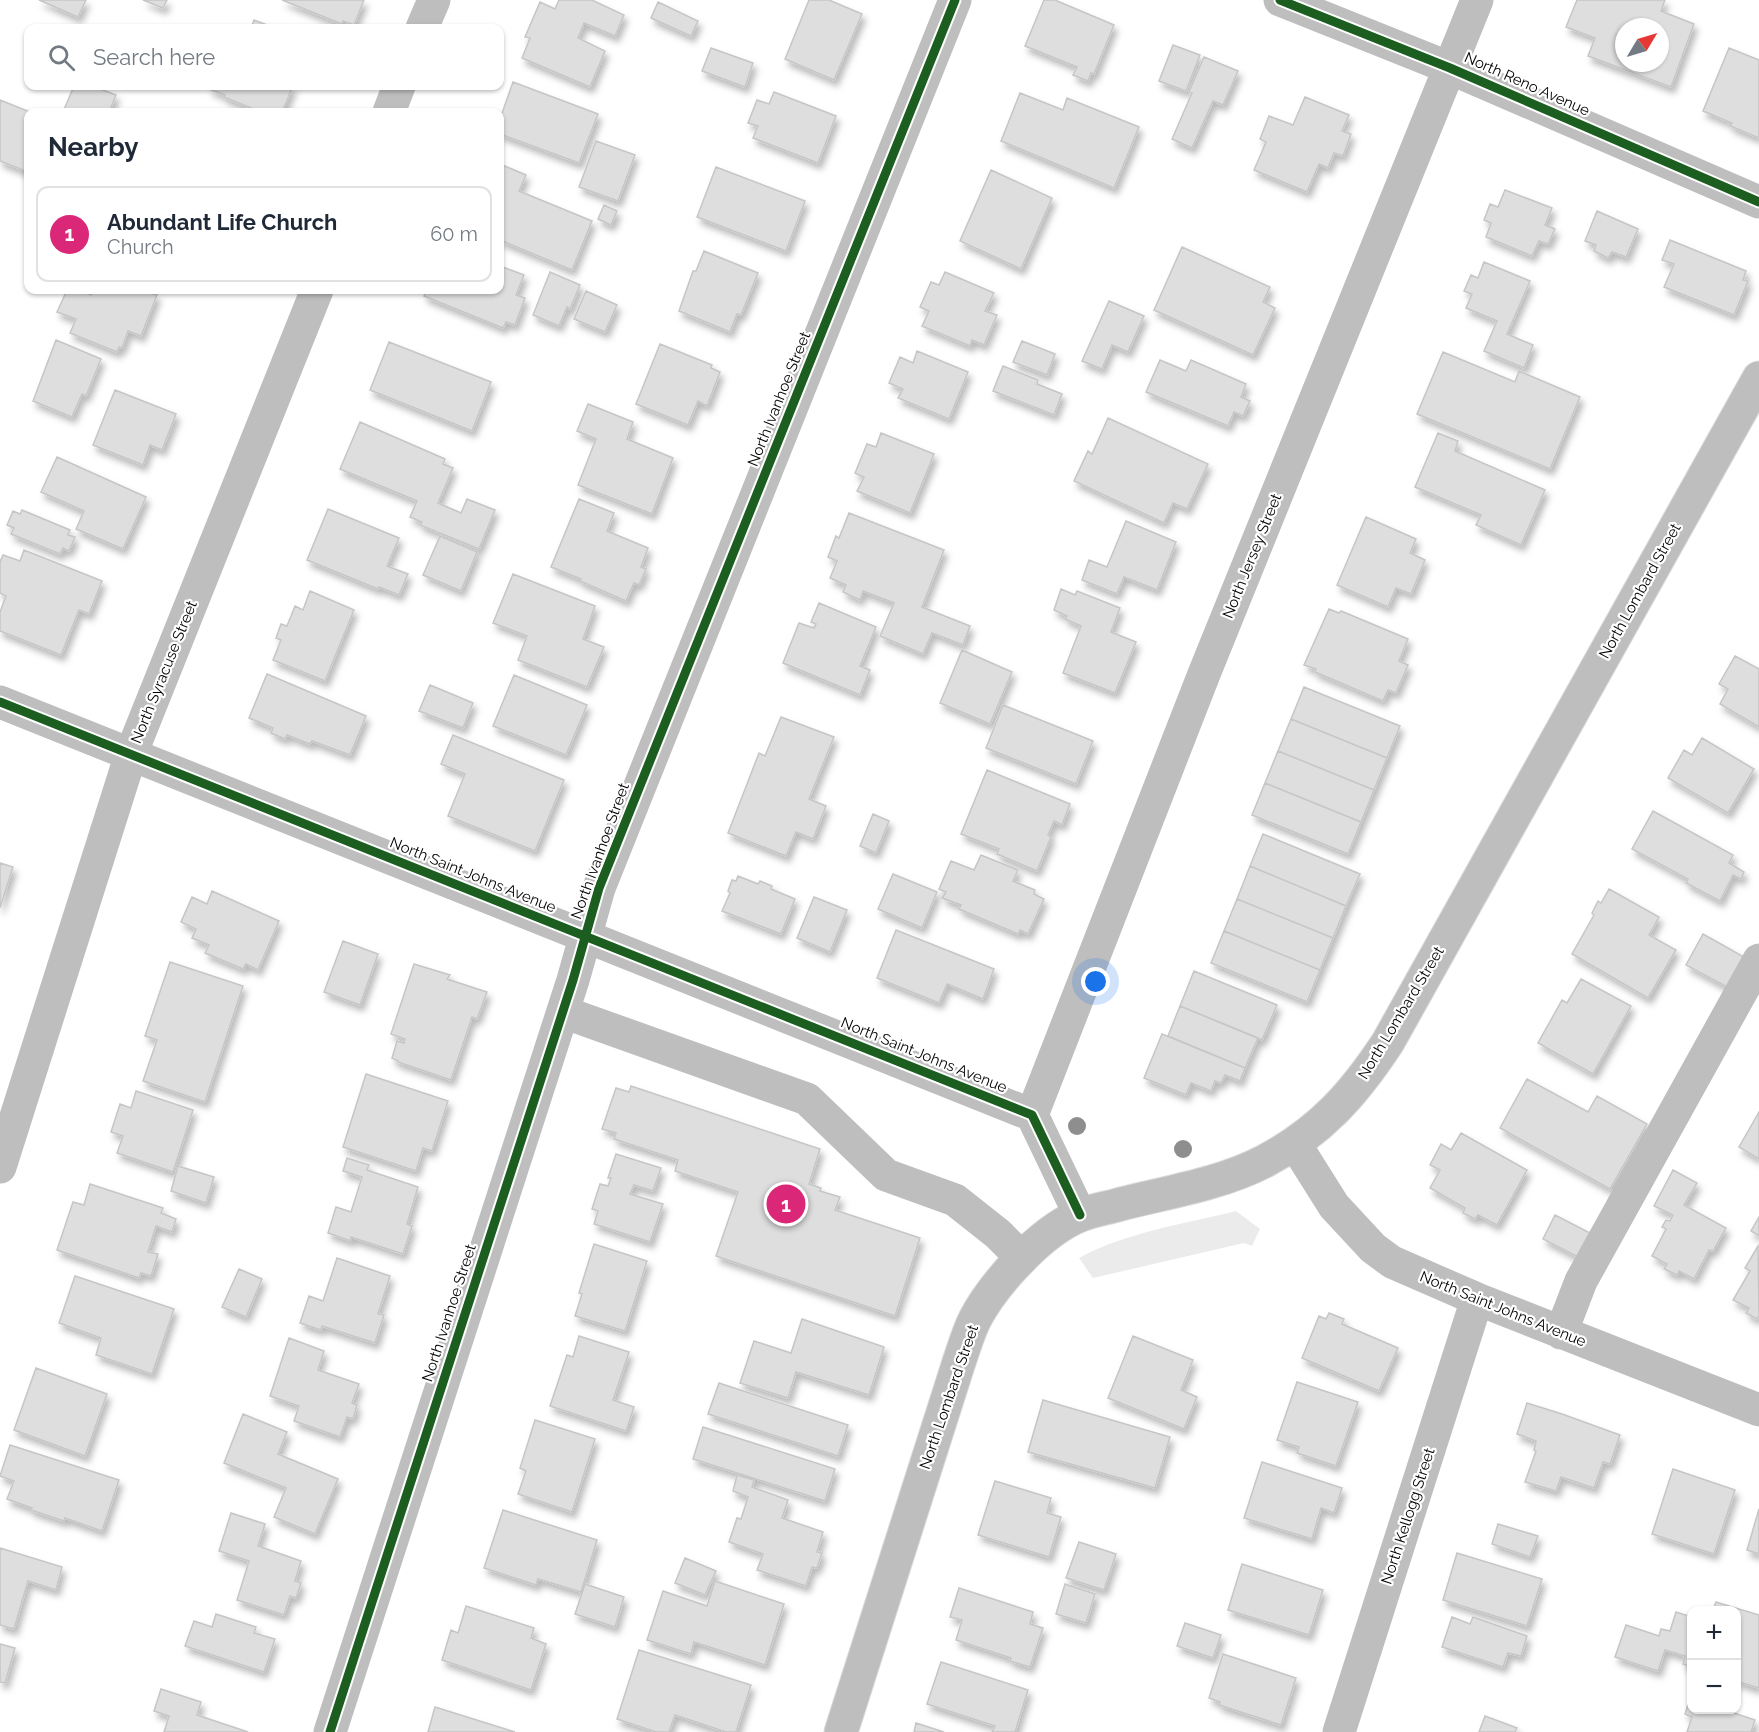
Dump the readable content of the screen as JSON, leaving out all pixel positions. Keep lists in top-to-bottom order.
{
  "streets": {
    "street": [
      "North Reno Avenue",
      "North Ivanhoe Street",
      "North Jersey Street",
      "North Lombard Street",
      "North Syracuse Street",
      "North Saint Johns Avenue",
      "North Kellogg Street"
    ]
  },
  "crossings": [
    ["North Reno Avenue", "North Jersey Street"],
    ["North Ivanhoe Street", "North Saint Johns Avenue"],
    ["North Jersey Street", "North Saint Johns Avenue"],
    ["North Lombard Street", "North Saint Johns Avenue"],
    ["North Syracuse Street", "North Saint Johns Avenue"],
    ["North Saint Johns Avenue", "North Kellogg Street"]
  ],
  "north": "top right",
  "page": {
    "search": "Search here",
    "heading": "Nearby",
    "list": [
      {
        "mark": "1",
        "name": "Abundant Life Church",
        "note": "Church",
        "value": "60 m"
      }
    ],
    "pins": "1",
    "map_buttons": ["+", "−"]
  }
}
